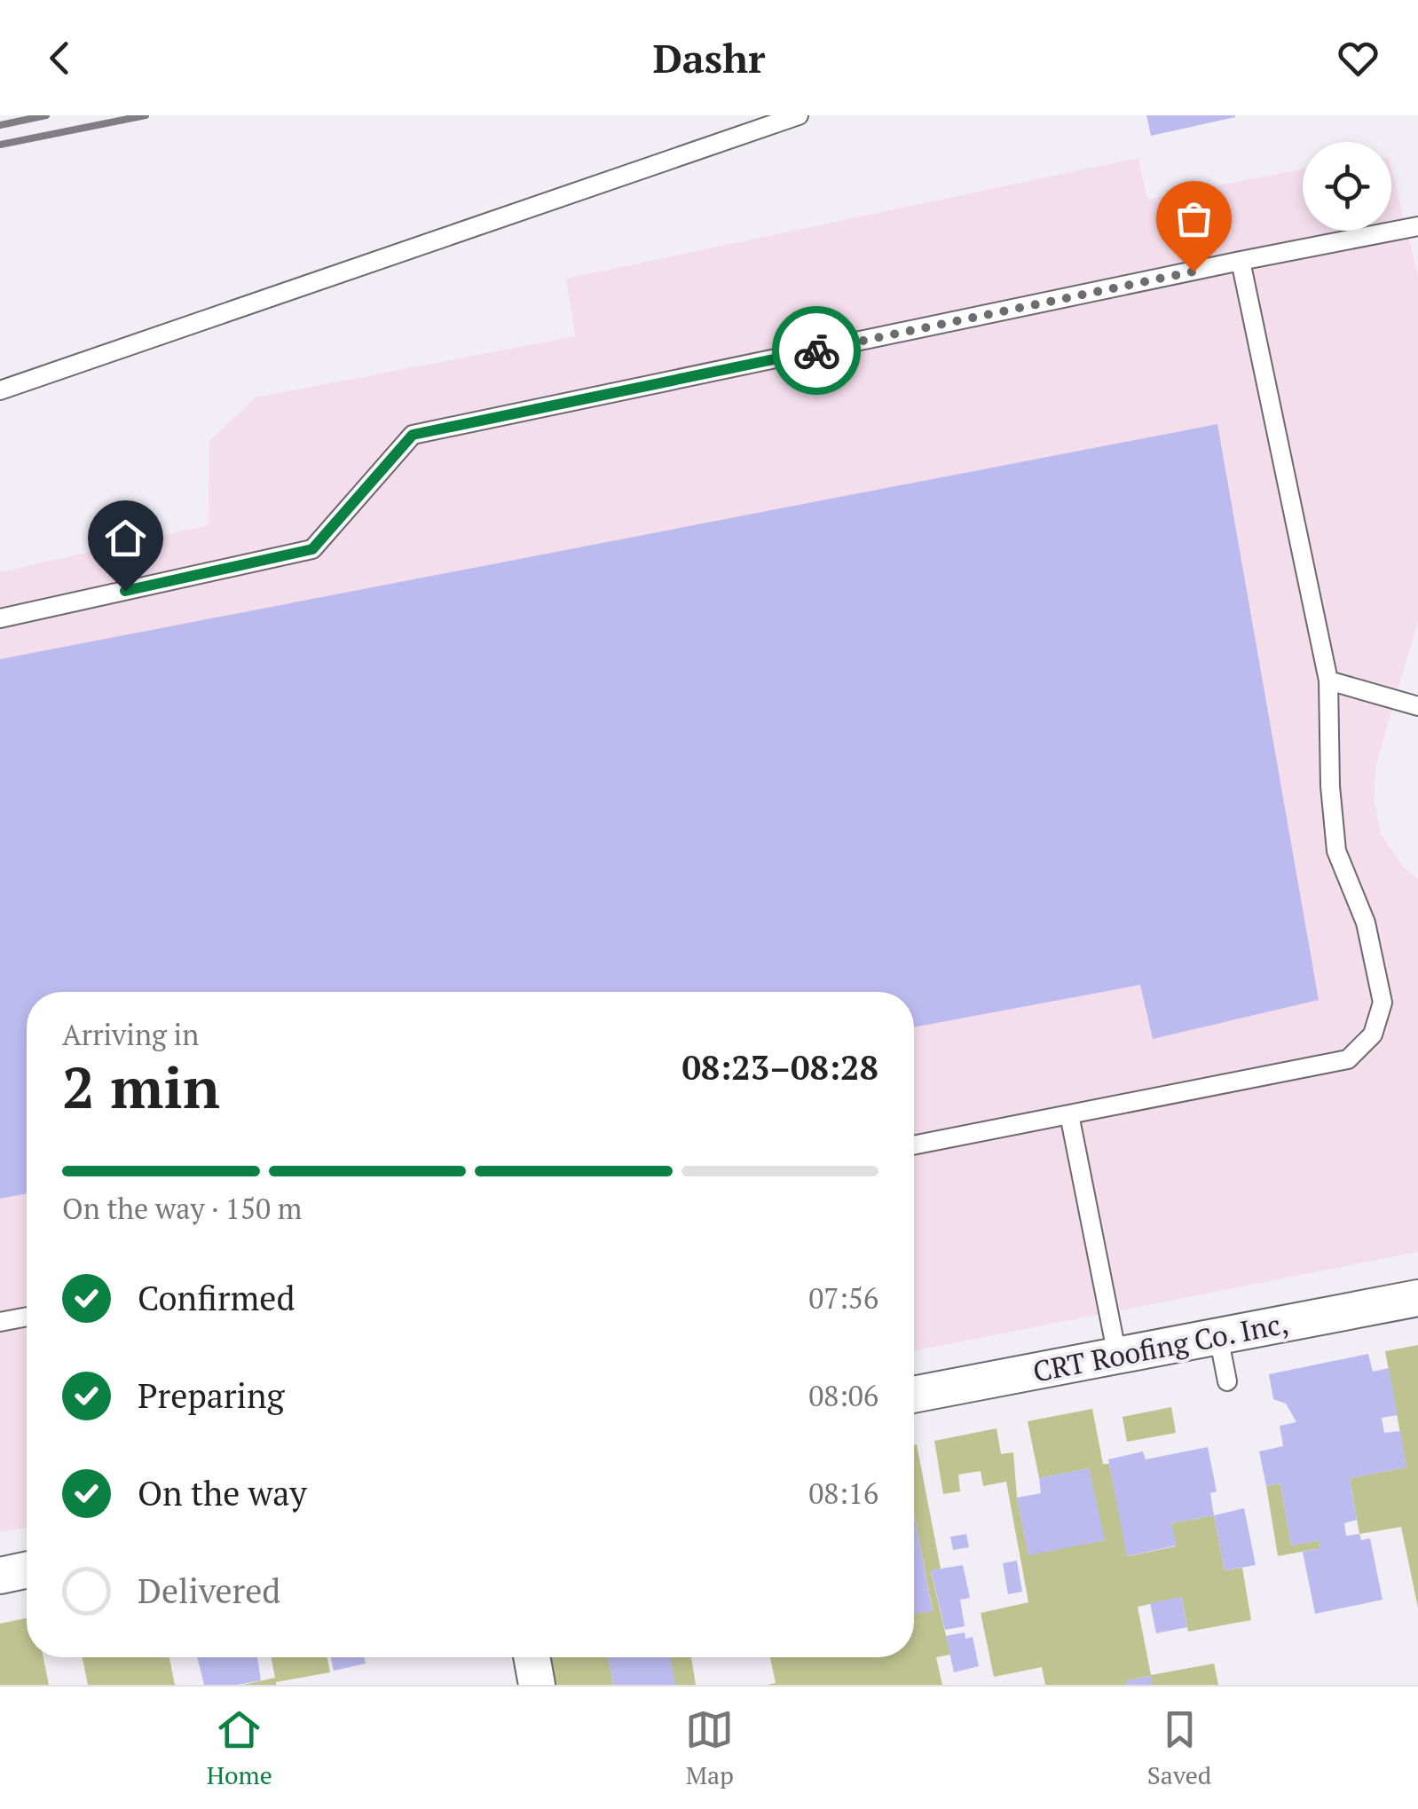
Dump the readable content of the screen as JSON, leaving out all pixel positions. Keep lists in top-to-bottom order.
{
  "streets": {
    "street": ["CRT Roofing Co. Inc,"]
  },
  "page": {
    "header": "Dashr",
    "heading": ["2 min", "Arriving in", "08:23–08:28"],
    "bar": "On the way · 150 m",
    "list": [
      ["Confirmed", "07:56"],
      ["Preparing", "08:06"],
      ["On the way", "08:16"],
      "Delivered"
    ],
    "tabs": ["Home", "Map", "Saved"]
  }
}
